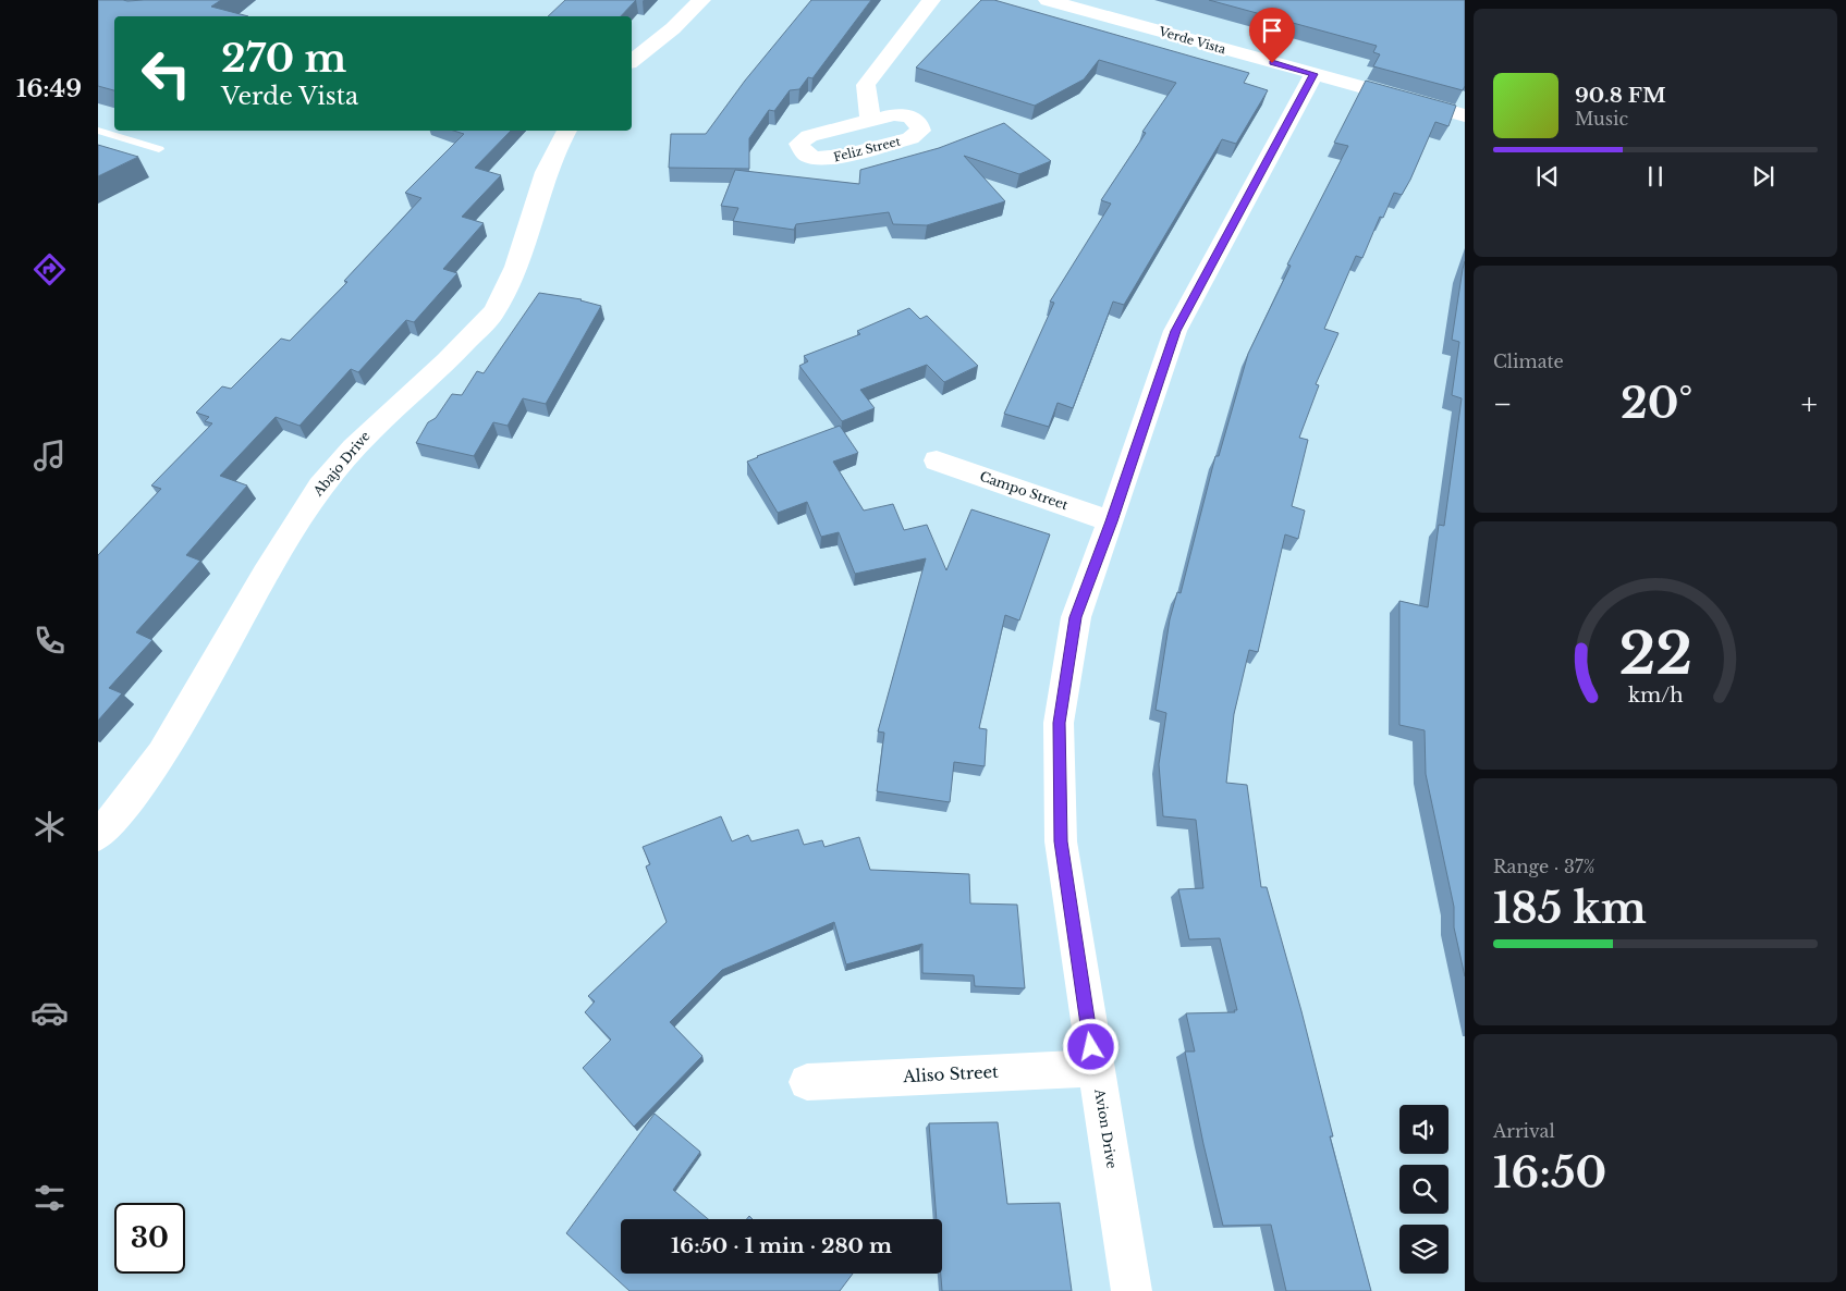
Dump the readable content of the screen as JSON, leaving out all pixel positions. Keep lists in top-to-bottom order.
{
  "streets": {
    "street": [
      "Verde Vista",
      "Feliz Street",
      "Abajo Drive",
      "Campo Street",
      "Aliso Street",
      "Avion Drive"
    ]
  },
  "crossings": [
    ["Verde Vista", "Avion Drive"],
    ["Campo Street", "Avion Drive"],
    ["Aliso Street", "Avion Drive"]
  ],
  "page": {
    "tabs": "16:49",
    "turn": ["270 m", "Verde Vista"],
    "song": ["90.8 FM", "Music"],
    "tile": [
      "Climate",
      ["Range · 37%", "185 km"],
      ["Arrival", "16:50"]
    ],
    "heat": ["−", "20°", "+"],
    "limit": "30",
    "trip": "16:50 · 1 min · 280 m",
    "gauge": ["22", "km/h"]
  }
}
